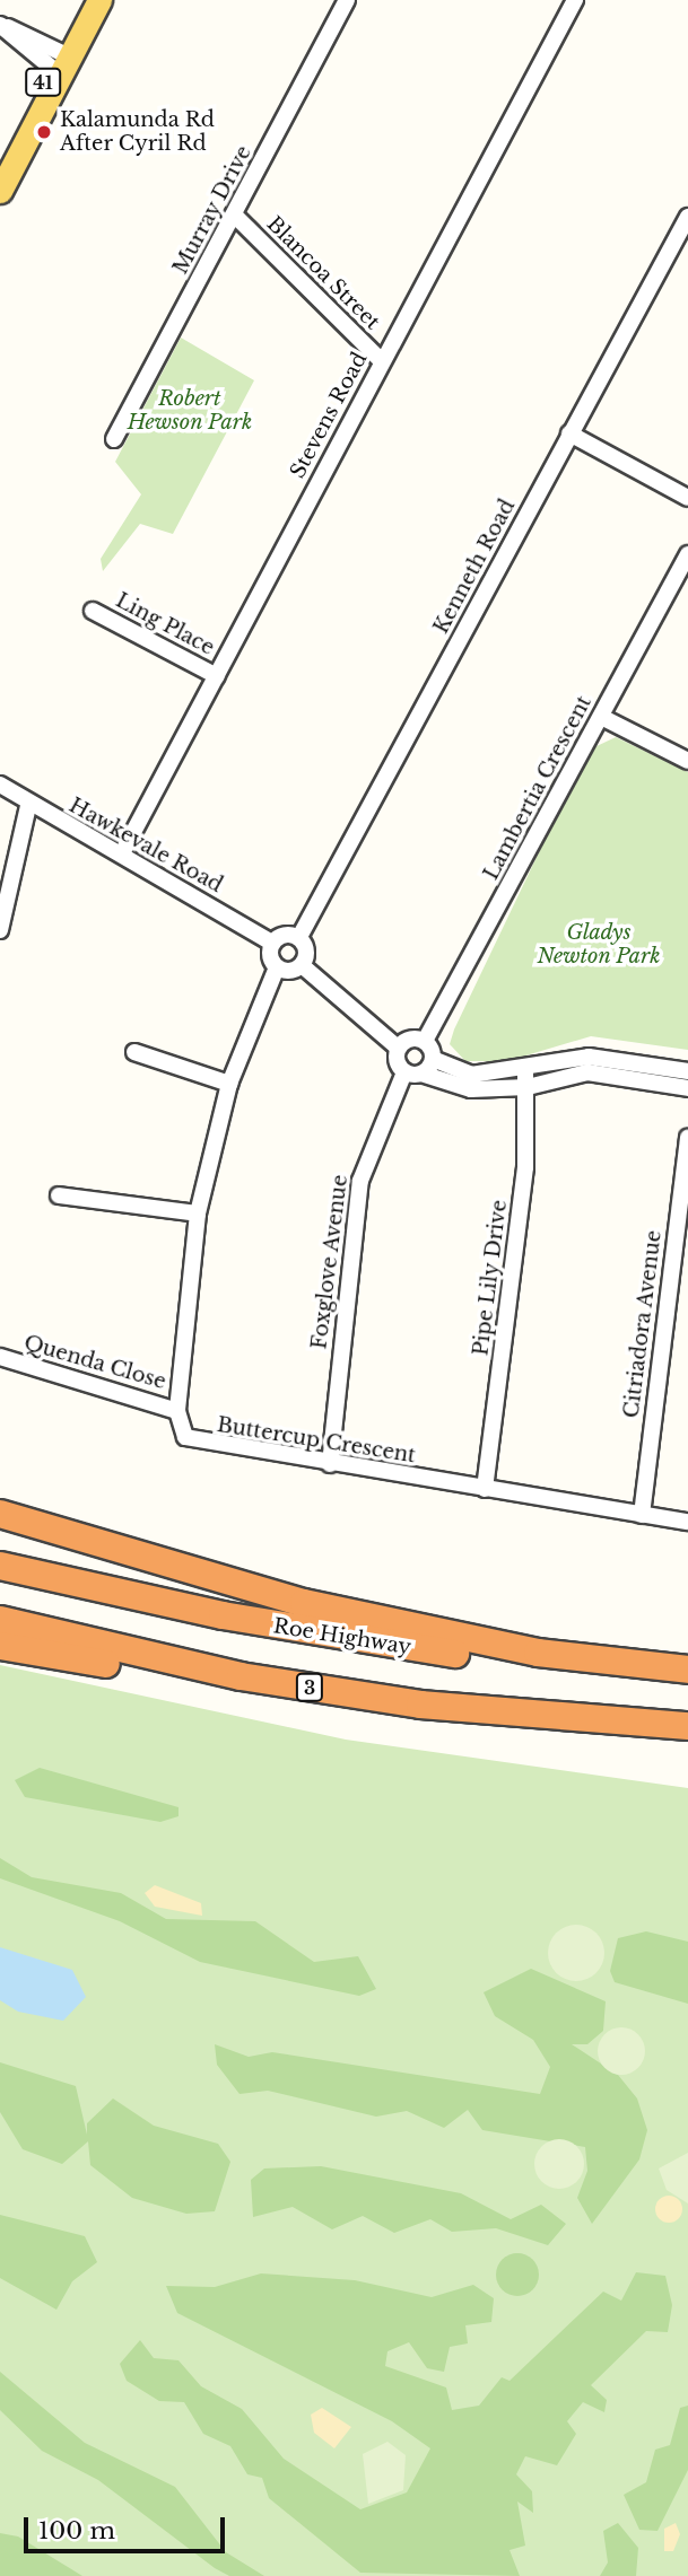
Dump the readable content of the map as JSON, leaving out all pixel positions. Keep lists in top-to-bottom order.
{
  "streets": {
    "highway": ["Roe Highway", "3"],
    "main road": ["41"],
    "street": [
      "Murray Drive",
      "Blancoa Street",
      "Stevens Road",
      "Kenneth Road",
      "Ling Place",
      "Lambertia Crescent",
      "Hawkevale Road",
      "Foxglove Avenue",
      "Pipe Lily Drive",
      "Citriadora Avenue",
      "Quenda Close",
      "Buttercup Crescent"
    ]
  },
  "crossings": [
    ["Murray Drive", "Blancoa Street"],
    ["Blancoa Street", "Stevens Road"],
    ["Stevens Road", "Ling Place"],
    ["Stevens Road", "Hawkevale Road"],
    ["Kenneth Road", "Hawkevale Road"],
    ["Foxglove Avenue", "Buttercup Crescent"],
    ["Pipe Lily Drive", "Buttercup Crescent"],
    ["Citriadora Avenue", "Buttercup Crescent"],
    ["Quenda Close", "Buttercup Crescent"]
  ],
  "parks": ["Robert Hewson Park", "Gladys Newton Park"],
  "places": ["Kalamunda Rd After Cyril Rd"],
  "scale_bar": "100 m"
}
